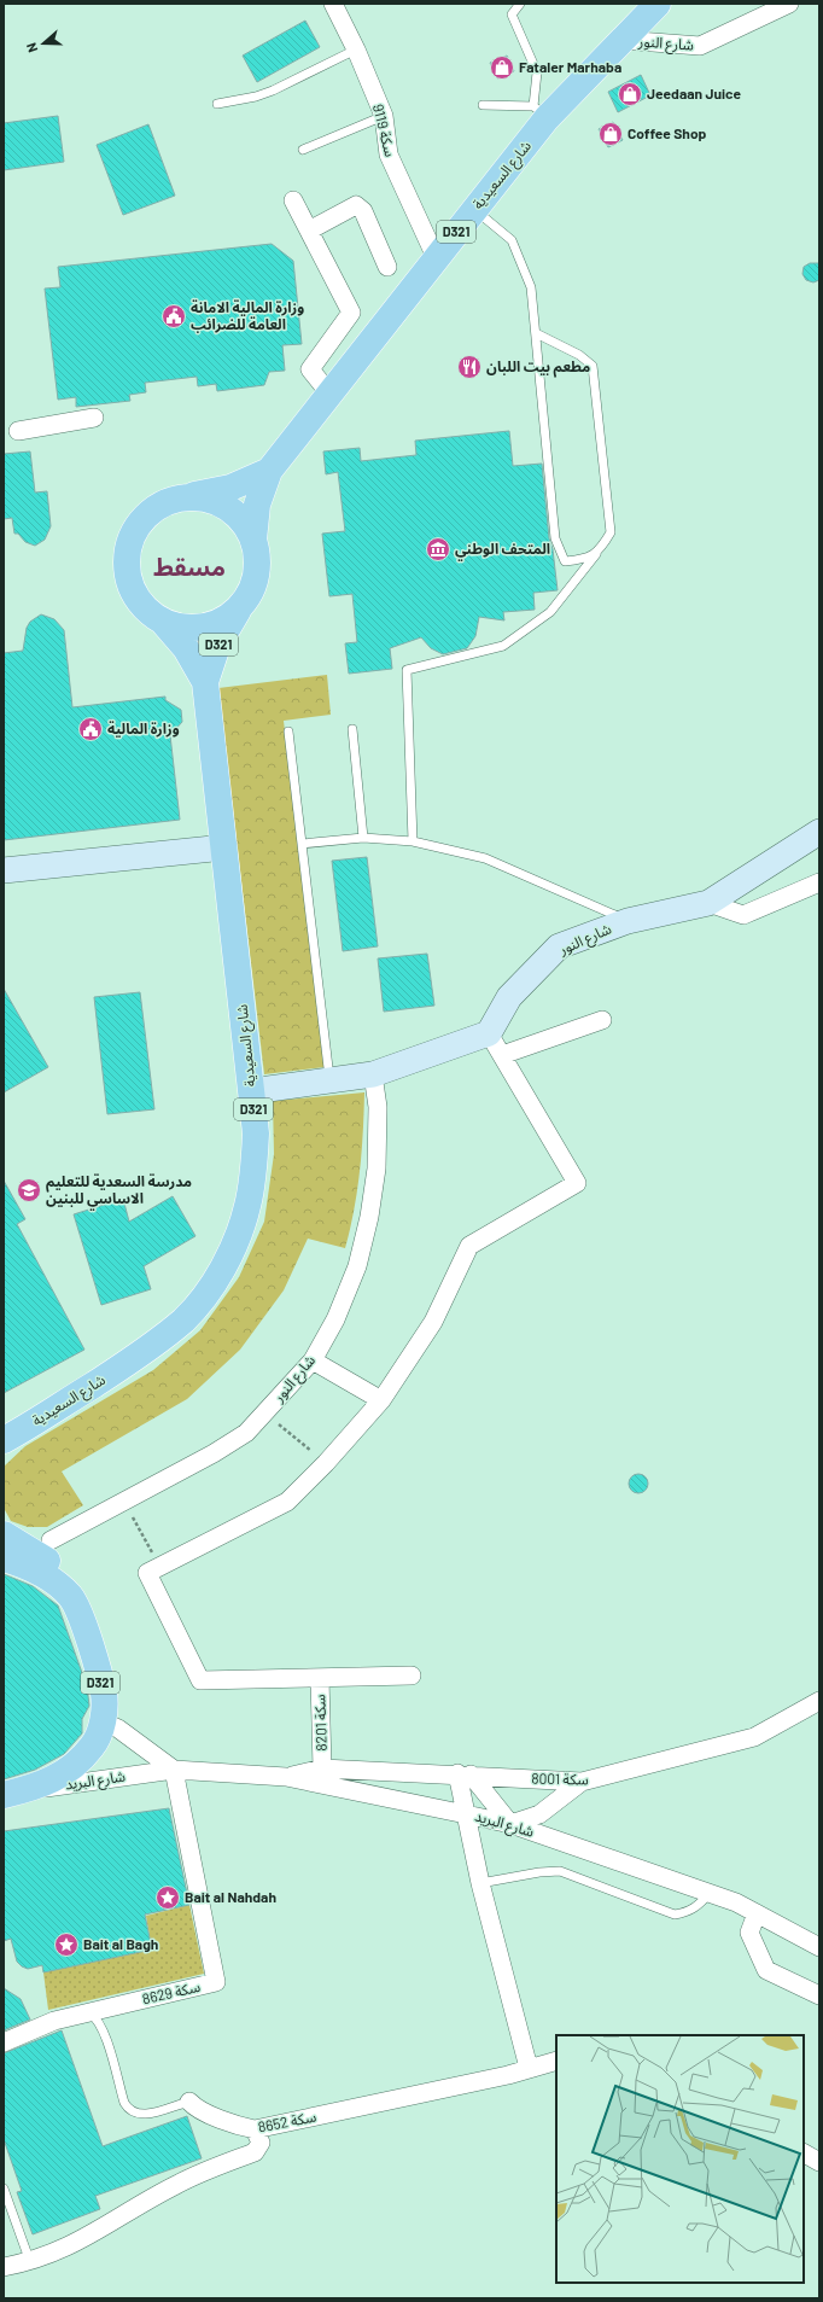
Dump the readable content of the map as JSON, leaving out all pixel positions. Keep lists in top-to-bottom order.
{
  "streets": {
    "main road": ["شارع السعيدية", "D321"],
    "street": [
      "شارع النور",
      "سكة 9119",
      "سكة 8201",
      "سكة 8001",
      "شارع البريد",
      "سكة 8629",
      "سكة 8652"
    ]
  },
  "crossings": [
    ["شارع النور", "شارع السعيدية"],
    ["سكة 9119", "شارع السعيدية"],
    ["شارع السعيدية", "D321"],
    ["D321", "شارع البريد"],
    ["سكة 8201", "سكة 8001"],
    ["سكة 8001", "شارع البريد"],
    ["شارع البريد", "سكة 8629"],
    ["سكة 8629", "سكة 8652"]
  ],
  "districts": ["مسقط"],
  "places": {
    "shop": ["Fataler Marhaba", "Jeedaan Juice", "Coffee Shop"],
    "public building": ["وزارة المالية الامانة العامة للضرائب", "وزارة المالية"],
    "restaurant": ["مطعم بيت اللبان"],
    "museum": ["المتحف الوطني"],
    "school or university": ["مدرسة السعدية للتعليم الاساسي للبنين"],
    "place": ["Bait al Nahdah", "Bait al Bagh"]
  },
  "north": "left"
}
